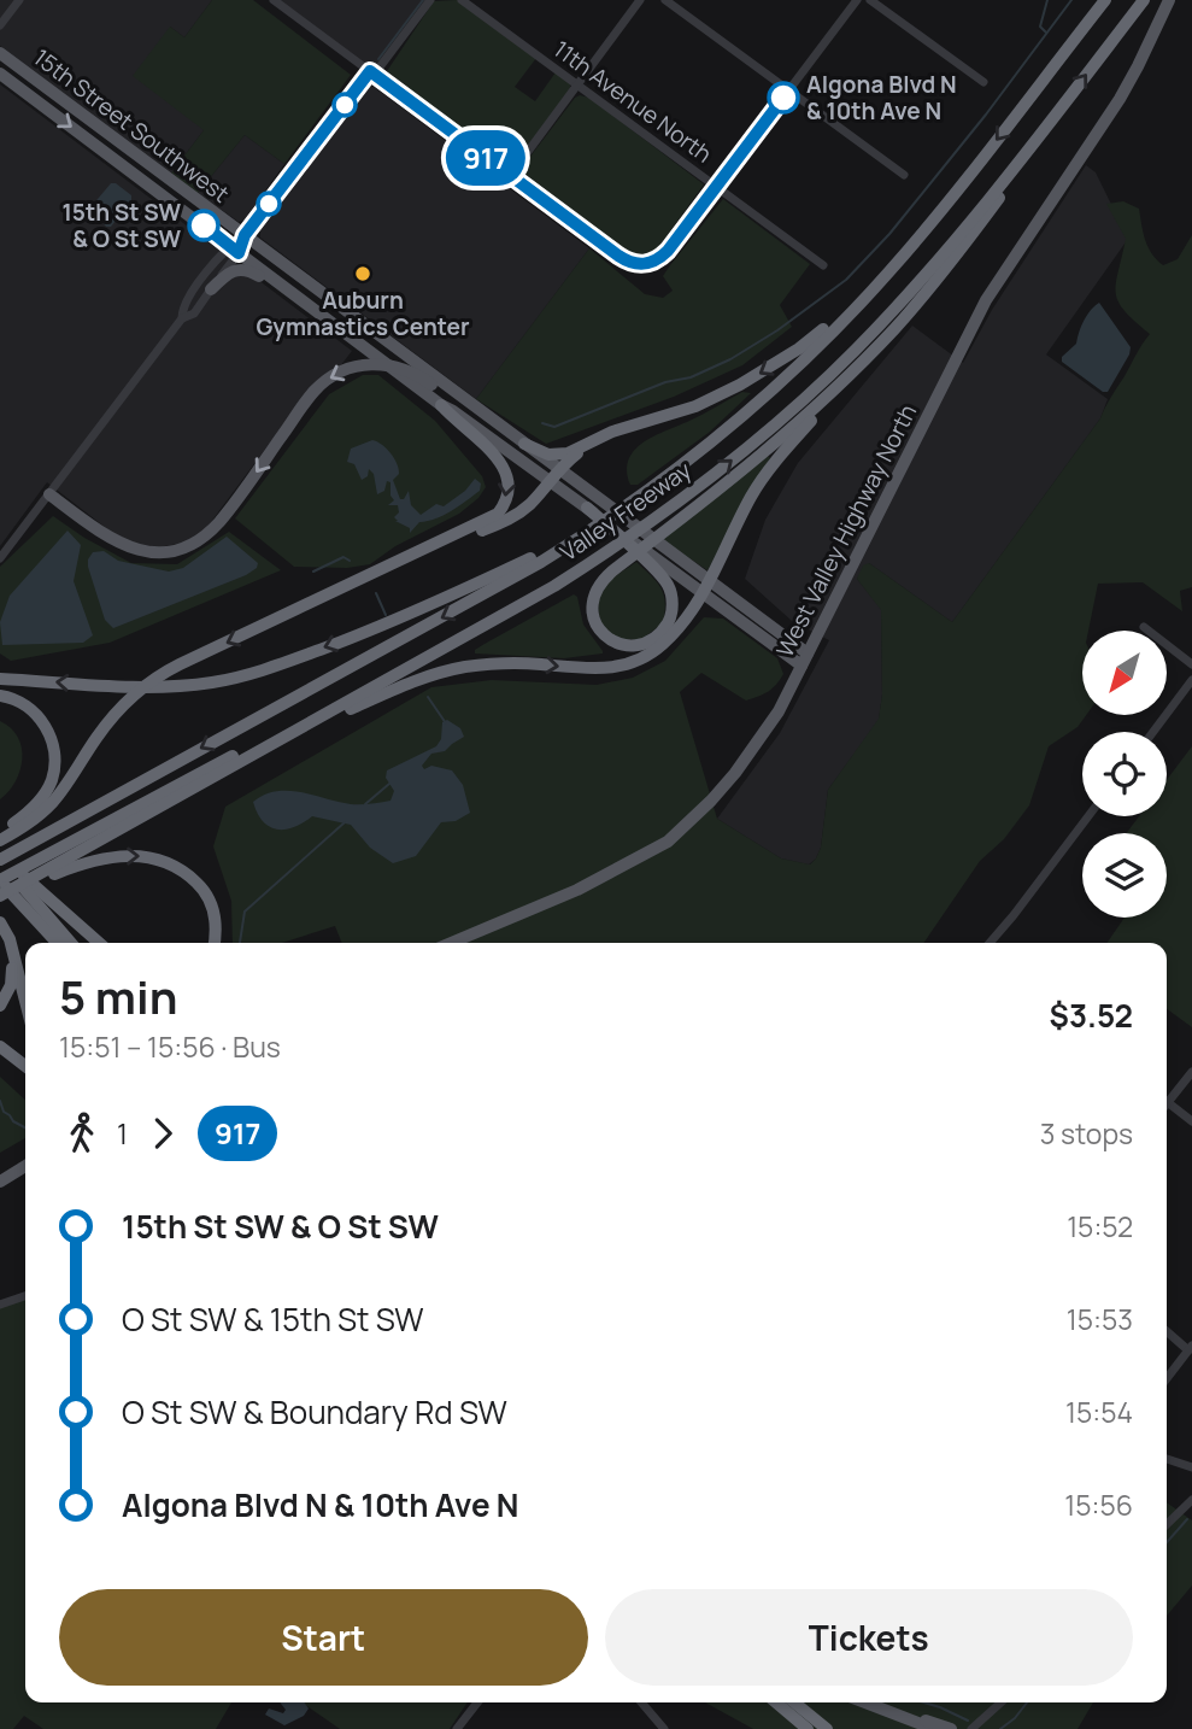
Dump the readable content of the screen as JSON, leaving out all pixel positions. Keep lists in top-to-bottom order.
{
  "streets": {
    "highway": ["Valley Freeway"],
    "main road": ["15th Street Southwest", "West Valley Highway North"],
    "street": ["11th Avenue North"]
  },
  "crossings": [
    ["15th Street Southwest", "West Valley Highway North"]
  ],
  "places": ["Algona Blvd N & 10th Ave N", "15th St SW & O St SW", "Auburn Gymnastics Center"],
  "lines": ["bus line 917"],
  "north": "bottom left",
  "page": {
    "on_map": "917",
    "heading": ["5 min", "15:51 – 15:56 · Bus", "$3.52"],
    "legs": ["1", "917", "3 stops"],
    "list": [
      {
        "name": "15th St SW & O St SW",
        "value": "15:52"
      },
      {
        "name": "O St SW & 15th St SW",
        "value": "15:53"
      },
      {
        "name": "O St SW & Boundary Rd SW",
        "value": "15:54"
      },
      {
        "name": "Algona Blvd N & 10th Ave N",
        "value": "15:56"
      }
    ],
    "buttons": ["Start", "Tickets"]
  }
}
